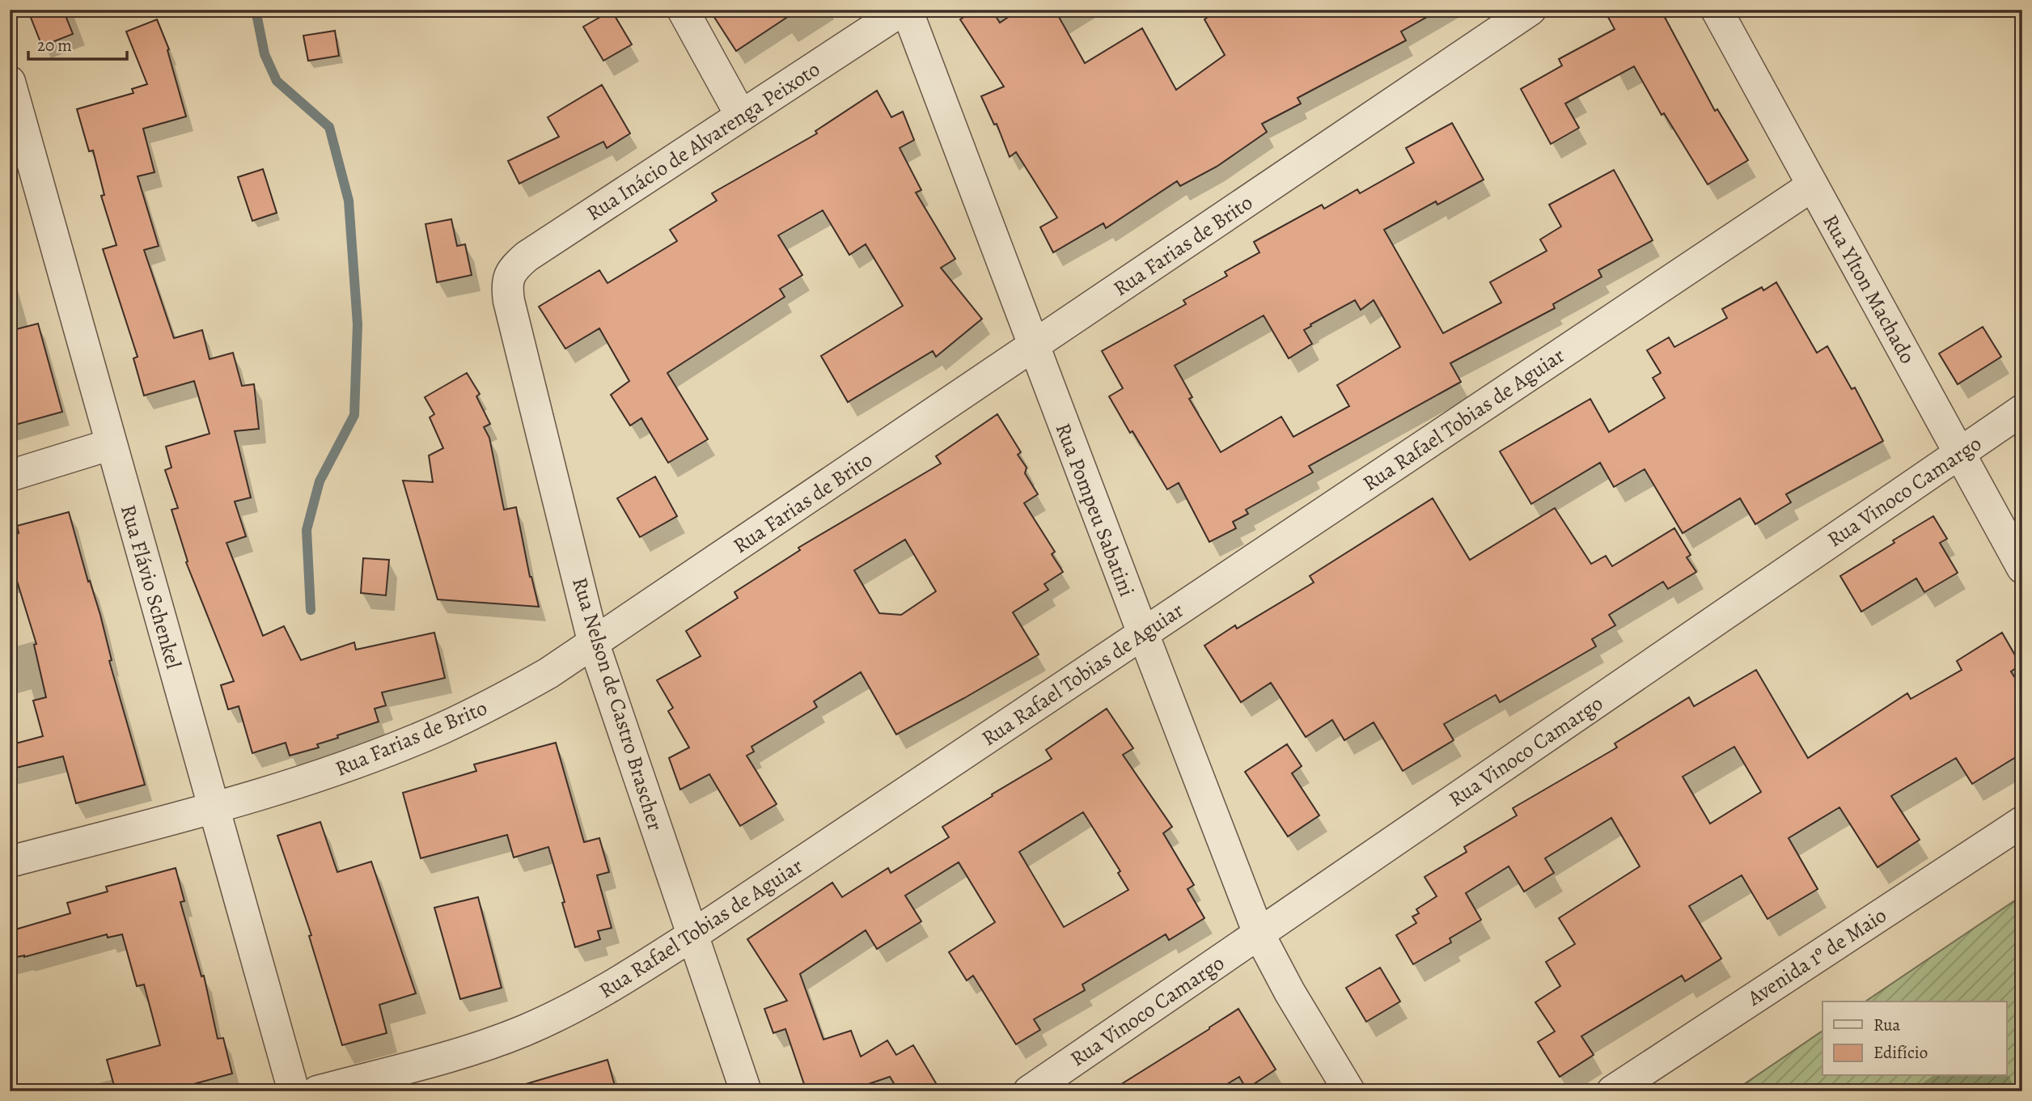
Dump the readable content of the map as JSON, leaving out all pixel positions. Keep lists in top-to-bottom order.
{
  "streets": {
    "street": [
      "Rua Inácio de Alvarenga Peixoto",
      "Rua Farias de Brito",
      "Rua Ylton Machado",
      "Rua Rafael Tobias de Aguiar",
      "Rua Vinoco Camargo",
      "Rua Pompeu Sabatini",
      "Rua Flávio Schenkel",
      "Rua Nelson de Castro Brascher",
      "Avenida 1º de Maio"
    ]
  },
  "crossings": [
    ["Rua Inácio de Alvarenga Peixoto", "Rua Pompeu Sabatini"],
    ["Rua Inácio de Alvarenga Peixoto", "Rua Nelson de Castro Brascher"],
    ["Rua Farias de Brito", "Rua Pompeu Sabatini"],
    ["Rua Farias de Brito", "Rua Flávio Schenkel"],
    ["Rua Farias de Brito", "Rua Nelson de Castro Brascher"],
    ["Rua Ylton Machado", "Rua Rafael Tobias de Aguiar"],
    ["Rua Ylton Machado", "Rua Vinoco Camargo"],
    ["Rua Rafael Tobias de Aguiar", "Rua Pompeu Sabatini"],
    ["Rua Rafael Tobias de Aguiar", "Rua Nelson de Castro Brascher"],
    ["Rua Vinoco Camargo", "Rua Pompeu Sabatini"]
  ],
  "legend": ["Rua", "Edifício"],
  "scale_bar": "20 m"
}
